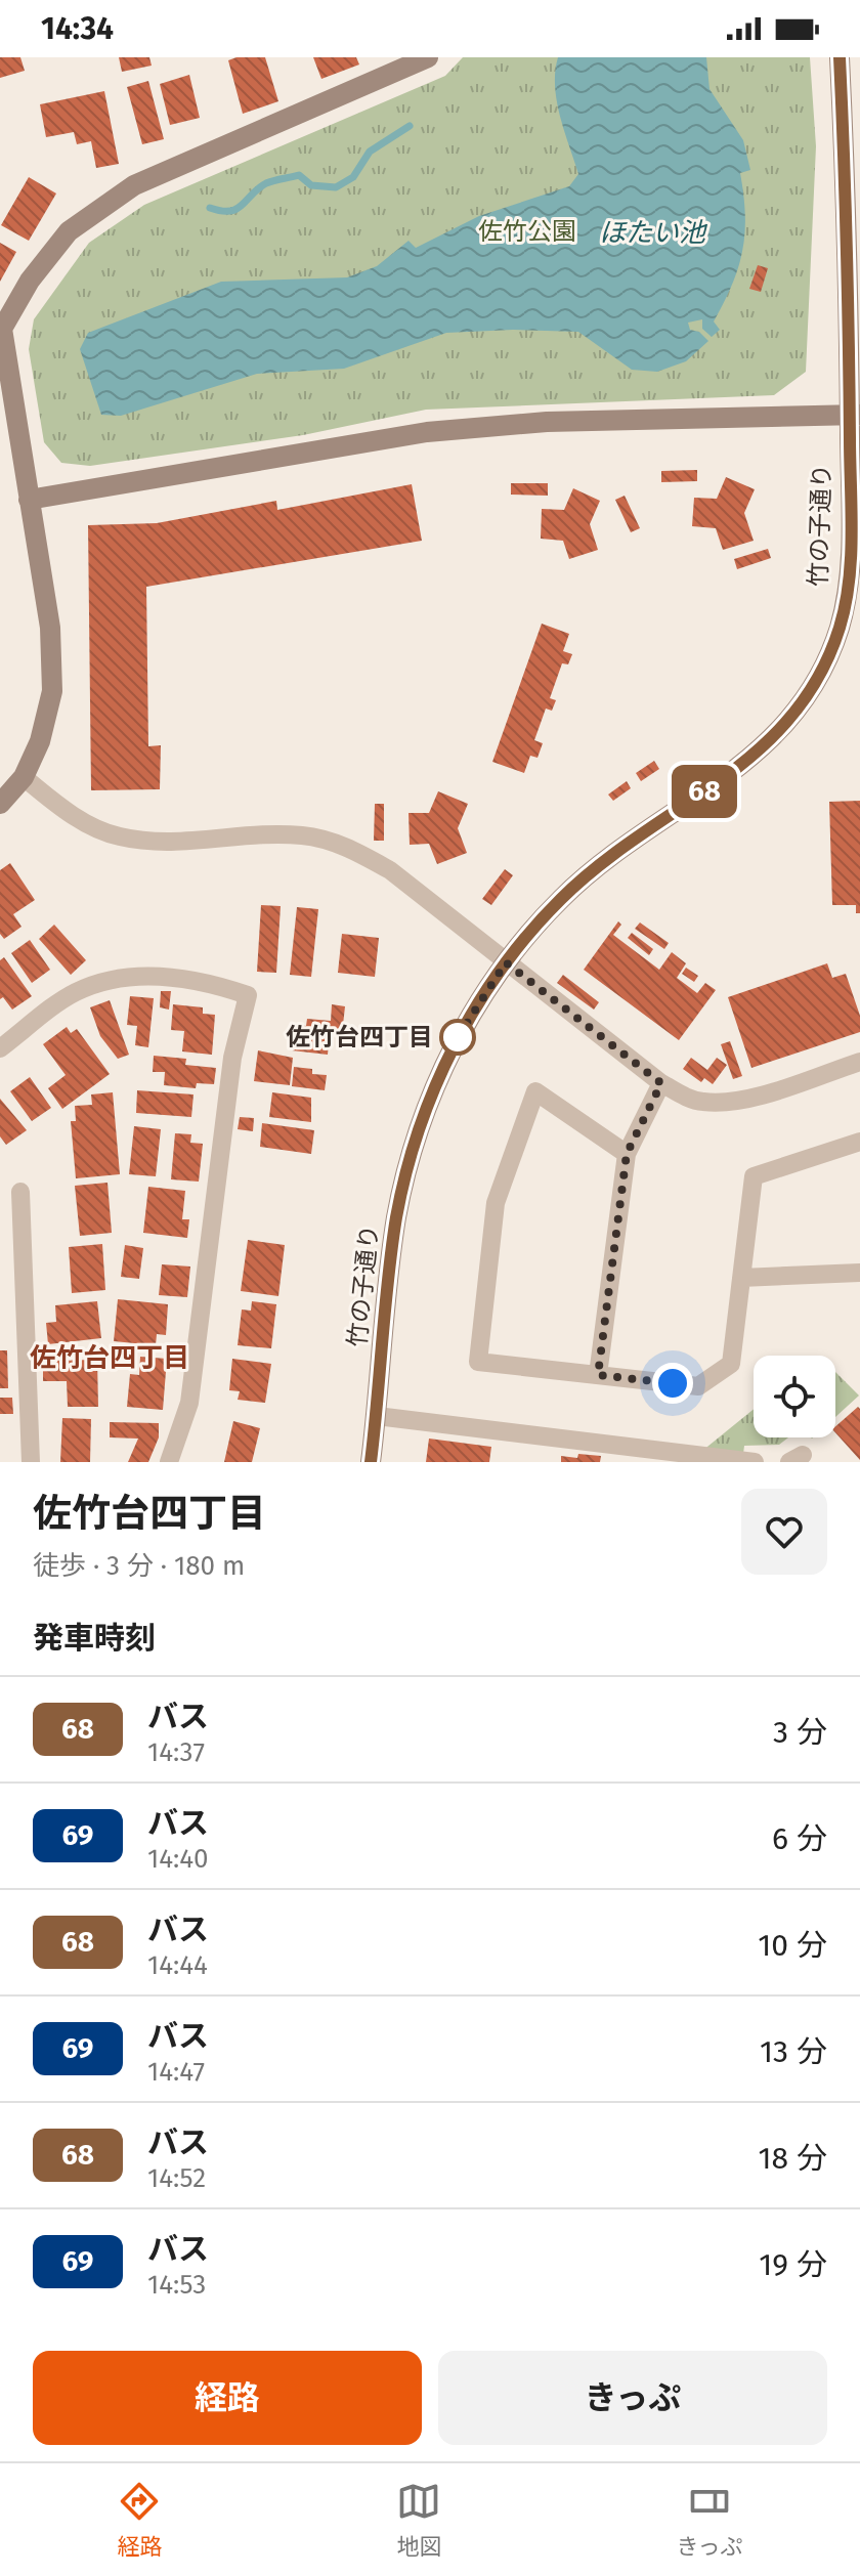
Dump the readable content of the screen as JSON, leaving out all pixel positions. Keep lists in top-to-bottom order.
{
  "streets": {
    "street": ["竹の子通り"]
  },
  "districts": ["佐竹台四丁目"],
  "water": ["ほたい池"],
  "parks": ["佐竹公園"],
  "places": ["佐竹台四丁目"],
  "lines": ["bus line 68"],
  "page": {
    "status": "14:34",
    "on_map": "68",
    "heading": [
      ["佐竹台四丁目", "徒歩 · 3 分 · 180 m"],
      "発車時刻"
    ],
    "list": [
      {
        "mark": "68",
        "name": "バス",
        "note": "14:37",
        "value": "3 分"
      },
      {
        "mark": "69",
        "name": "バス",
        "note": "14:40",
        "value": "6 分"
      },
      {
        "mark": "68",
        "name": "バス",
        "note": "14:44",
        "value": "10 分"
      },
      {
        "mark": "69",
        "name": "バス",
        "note": "14:47",
        "value": "13 分"
      },
      {
        "mark": "68",
        "name": "バス",
        "note": "14:52",
        "value": "18 分"
      },
      {
        "mark": "69",
        "name": "バス",
        "note": "14:53",
        "value": "19 分"
      }
    ],
    "buttons": ["経路", "きっぷ"],
    "tabs": ["経路", "地図", "きっぷ"]
  }
}
